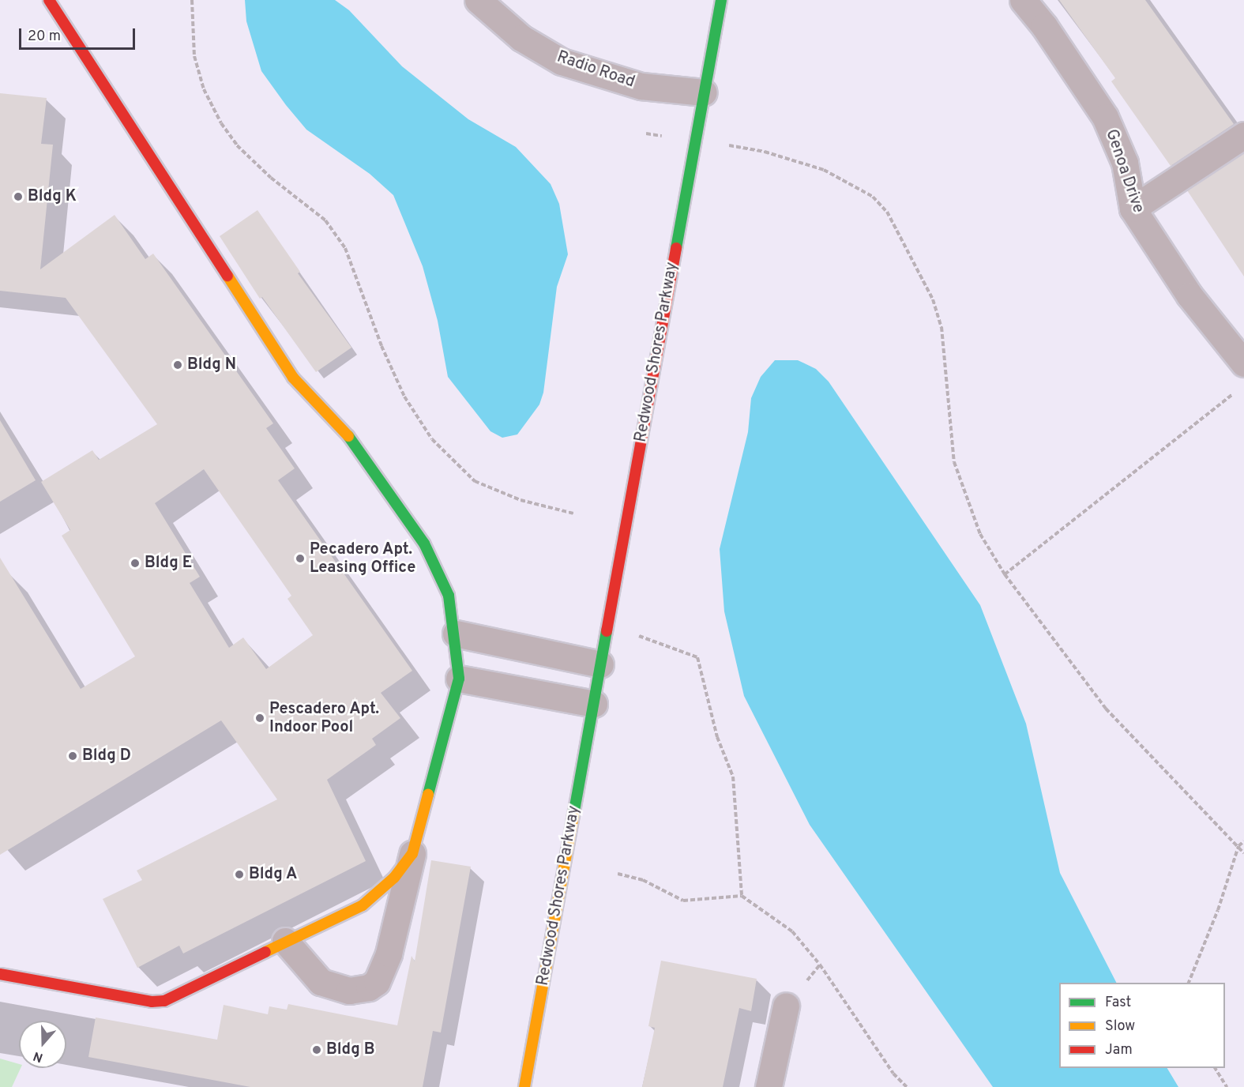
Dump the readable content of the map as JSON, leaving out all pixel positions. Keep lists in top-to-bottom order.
{
  "streets": {
    "street": ["Radio Road", "Genoa Drive", "Redwood Shores Parkway"]
  },
  "crossings": [
    ["Radio Road", "Redwood Shores Parkway"]
  ],
  "places": [
    "Bldg K",
    "Bldg N",
    "Pecadero Apt. Leasing Office",
    "Bldg E",
    "Pescadero Apt. Indoor Pool",
    "Bldg D",
    "Bldg A",
    "Bldg B"
  ],
  "legend": ["Fast", "Slow", "Jam"],
  "scale_bar": "20 m",
  "north": "bottom"
}
